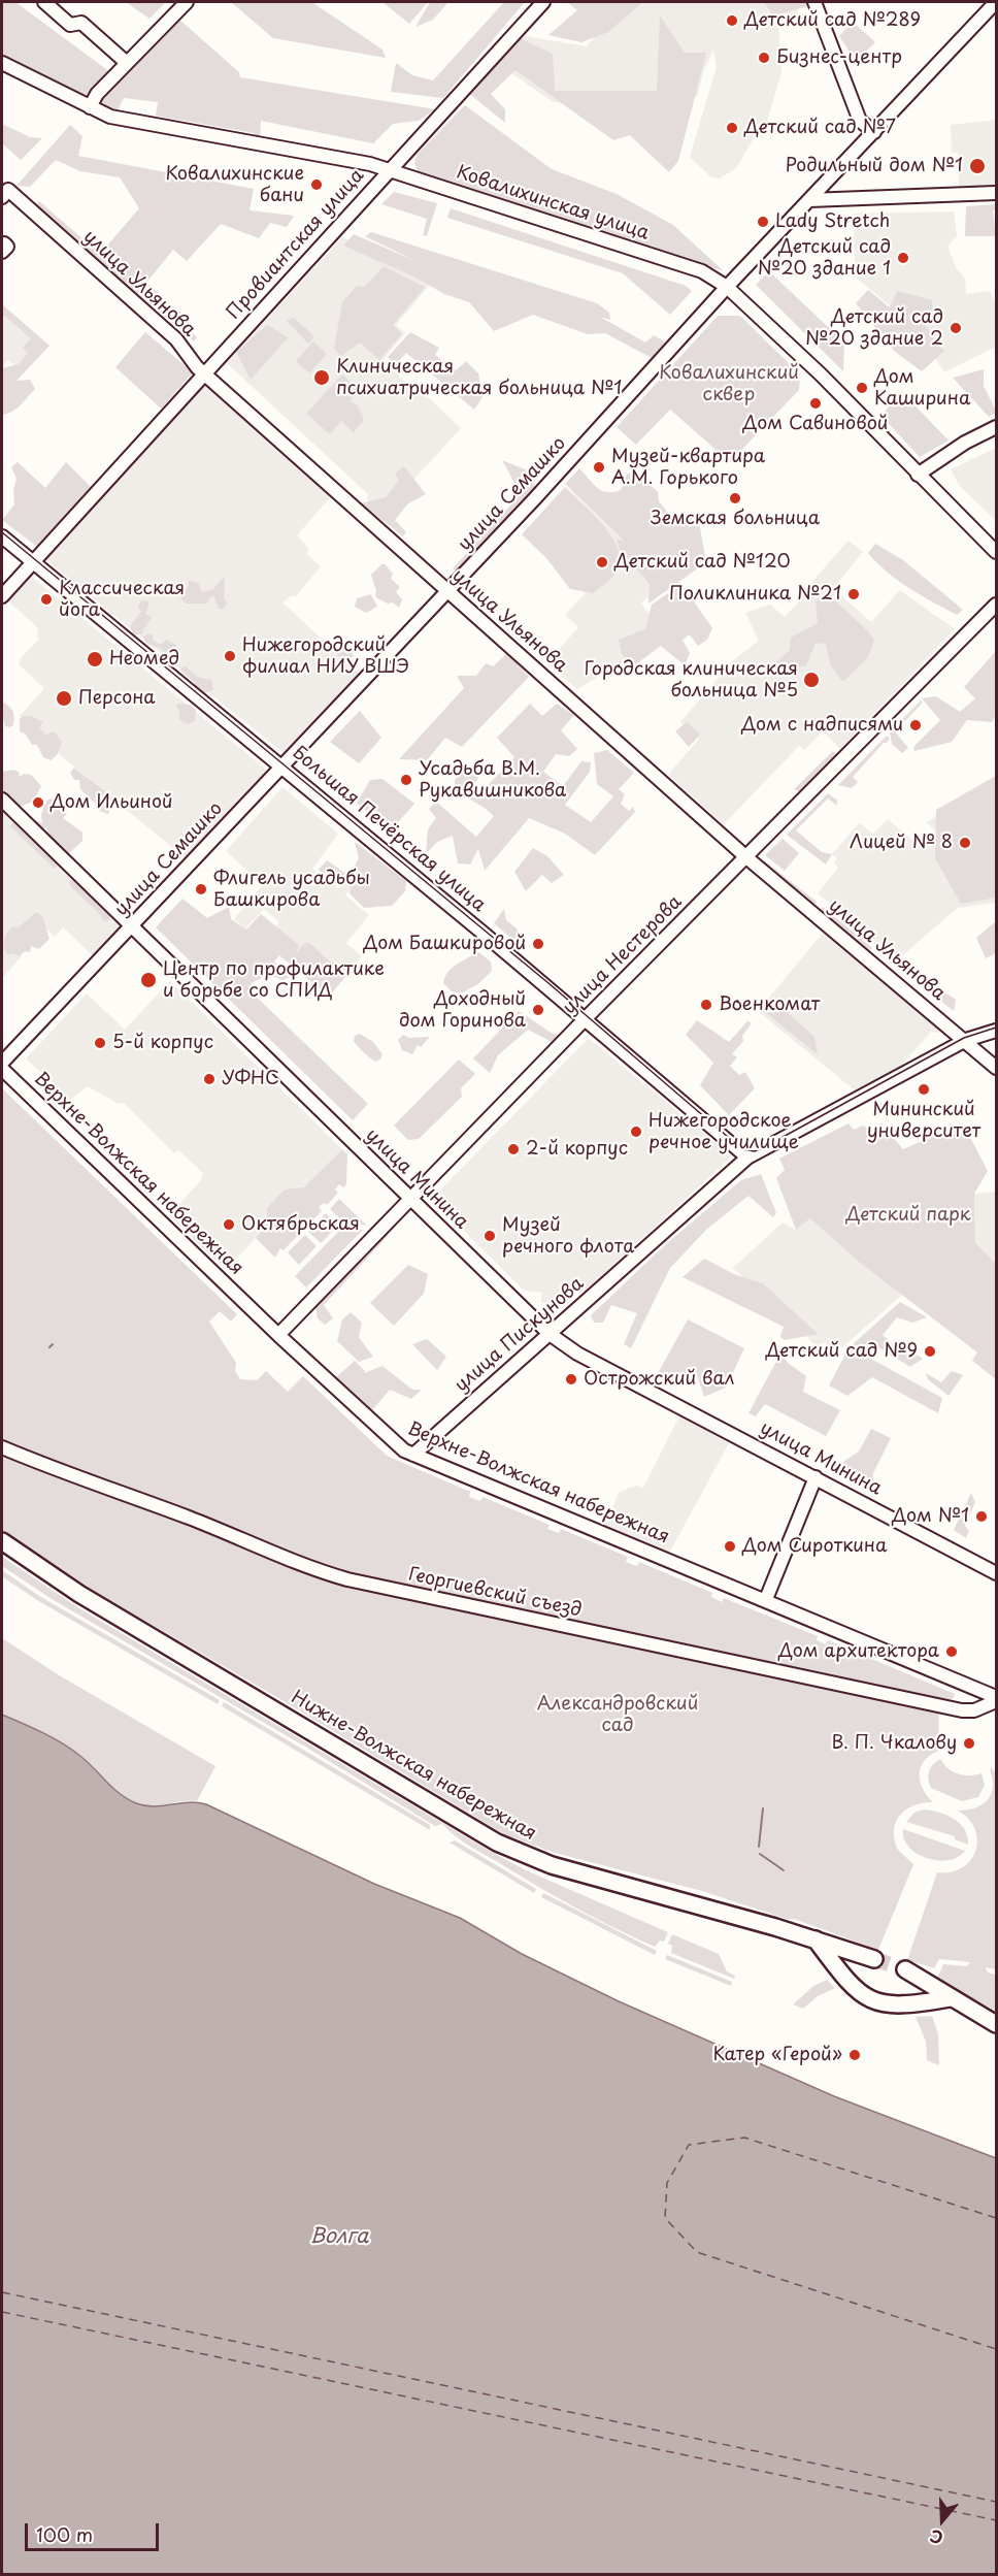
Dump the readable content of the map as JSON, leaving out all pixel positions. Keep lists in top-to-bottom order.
{
  "streets": {
    "main road": ["Нижне-Волжская набережная"],
    "street": [
      "Ковалихинская улица",
      "Провиантская улица",
      "улица Ульянова",
      "улица Семашко",
      "Большая Печёрская улица",
      "улица Нестерова",
      "Верхне-Волжская набережная",
      "улица Минина",
      "улица Пискунова",
      "Георгиевский съезд"
    ]
  },
  "crossings": [
    ["Ковалихинская улица", "Провиантская улица"],
    ["Ковалихинская улица", "улица Семашко"],
    ["Провиантская улица", "улица Ульянова"],
    ["Провиантская улица", "Большая Печёрская улица"],
    ["улица Ульянова", "улица Семашко"],
    ["улица Ульянова", "улица Нестерова"],
    ["улица Ульянова", "улица Пискунова"],
    ["улица Семашко", "Большая Печёрская улица"],
    ["улица Семашко", "улица Минина"],
    ["Большая Печёрская улица", "улица Нестерова"],
    ["Большая Печёрская улица", "улица Пискунова"],
    ["улица Нестерова", "Верхне-Волжская набережная"],
    ["улица Нестерова", "улица Минина"],
    ["Верхне-Волжская набережная", "улица Пискунова"],
    ["Верхне-Волжская набережная", "Георгиевский съезд"],
    ["улица Минина", "улица Пискунова"]
  ],
  "water": ["Волга"],
  "parks": ["Ковалихинский сквер", "Детский парк", "Александровский сад"],
  "places": [
    "Детский сад №289",
    "Бизнес-центр",
    "Детский сад №7",
    "Родильный дом №1",
    "Ковалихинские бани",
    "Lady Stretch",
    "Детский сад №20 здание 1",
    "Детский сад №20 здание 2",
    "Клиническая психиатрическая больница №1",
    "Дом Каширина",
    "Дом Савиновой",
    "Музей-квартира А.М. Горького",
    "Земская больница",
    "Детский сад №120",
    "Поликлиника №21",
    "Классическая йога",
    "Нижегородский филиал НИУ ВШЭ",
    "Неомед",
    "Городская клиническая больница №5",
    "Персона",
    "Дом с надписями",
    "Усадьба В.М. Рукавишникова",
    "Дом Ильиной",
    "Лицей № 8",
    "Флигель усадьбы Башкирова",
    "Дом Башкировой",
    "Центр по профилактике и борьбе со СПИД",
    "Военкомат",
    "Доходный дом Горинова",
    "5-й корпус",
    "УФНС",
    "Мининский университет",
    "Нижегородское речное училище",
    "2-й корпус",
    "Октябрьская",
    "Музей речного флота",
    "Детский сад №9",
    "Острожский вал",
    "Дом №1",
    "Дом Сироткина",
    "Дом архитектора",
    "В. П. Чкалову",
    "Катер «Герой»"
  ],
  "scale_bar": "100 m",
  "north": "bottom"
}
